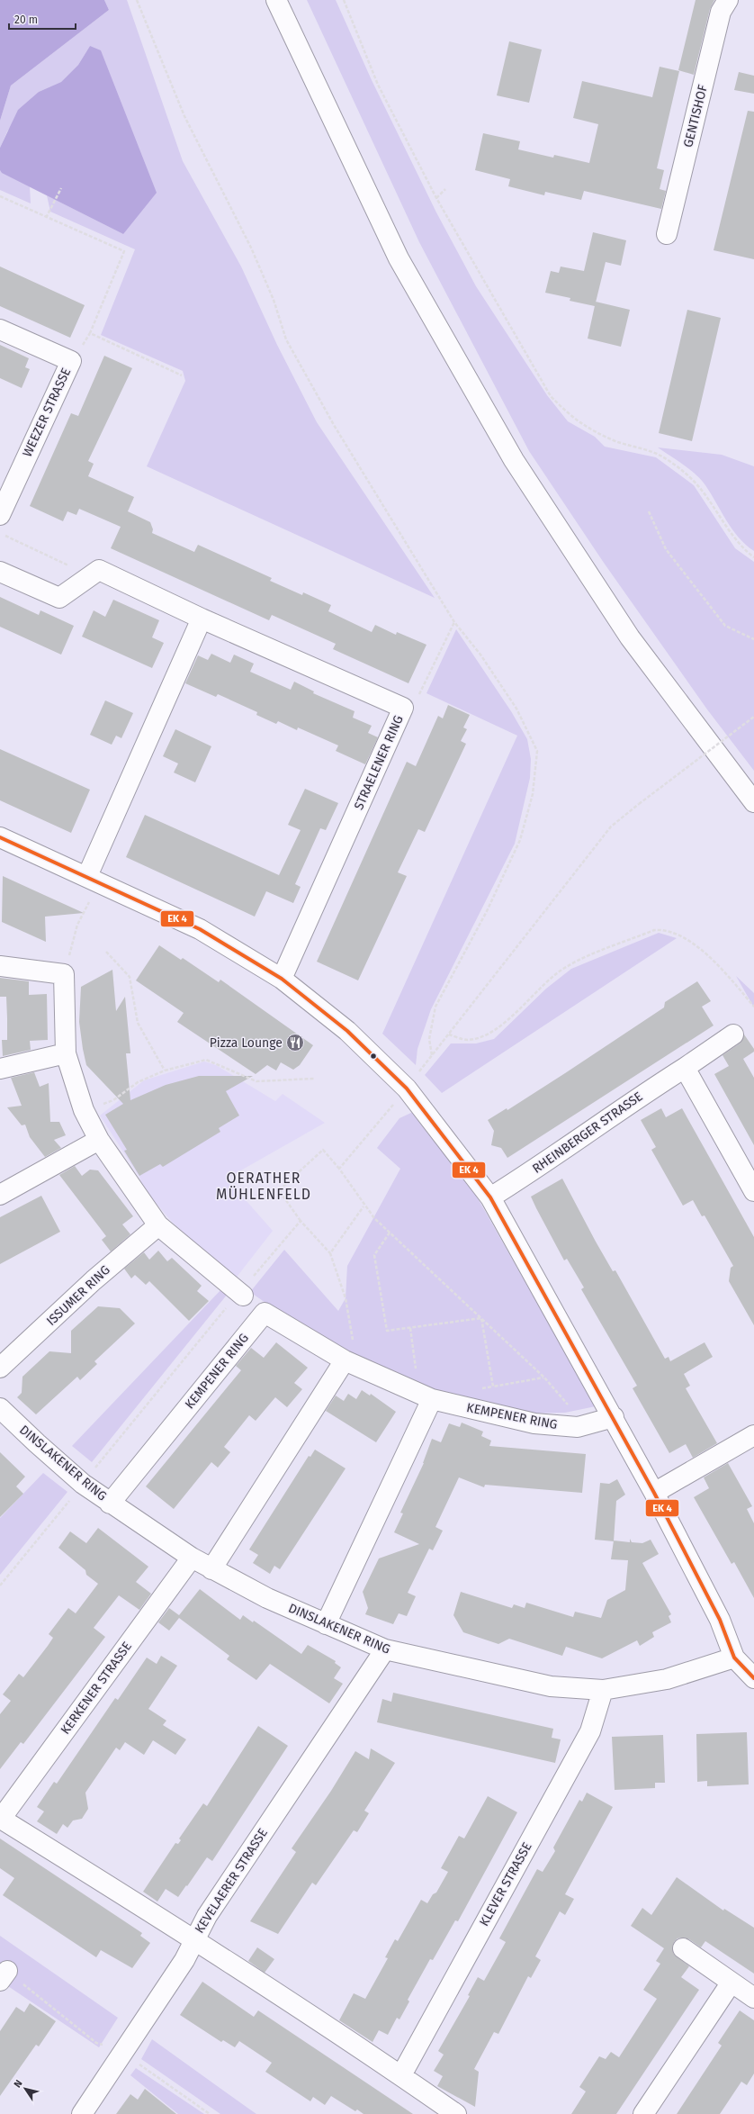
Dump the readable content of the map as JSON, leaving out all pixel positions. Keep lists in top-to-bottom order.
{
  "streets": {
    "street": [
      "GENTISHOF",
      "WEEZER STRASSE",
      "STRAELENER RING",
      "RHEINBERGER STRASSE",
      "ISSUMER RING",
      "KEMPENER RING",
      "DINSLAKENER RING",
      "KERKENER STRASSE",
      "KEVELAERER STRASSE",
      "KLEVER STRASSE"
    ]
  },
  "crossings": [
    ["KEMPENER RING", "DINSLAKENER RING"],
    ["DINSLAKENER RING", "KERKENER STRASSE"],
    ["DINSLAKENER RING", "KEVELAERER STRASSE"],
    ["DINSLAKENER RING", "KLEVER STRASSE"],
    ["KERKENER STRASSE", "KEVELAERER STRASSE"]
  ],
  "districts": ["OERATHER MÜHLENFELD"],
  "places": {
    "restaurant": ["Pizza Lounge"]
  },
  "scale_bar": "20 m",
  "north": "top left"
}
